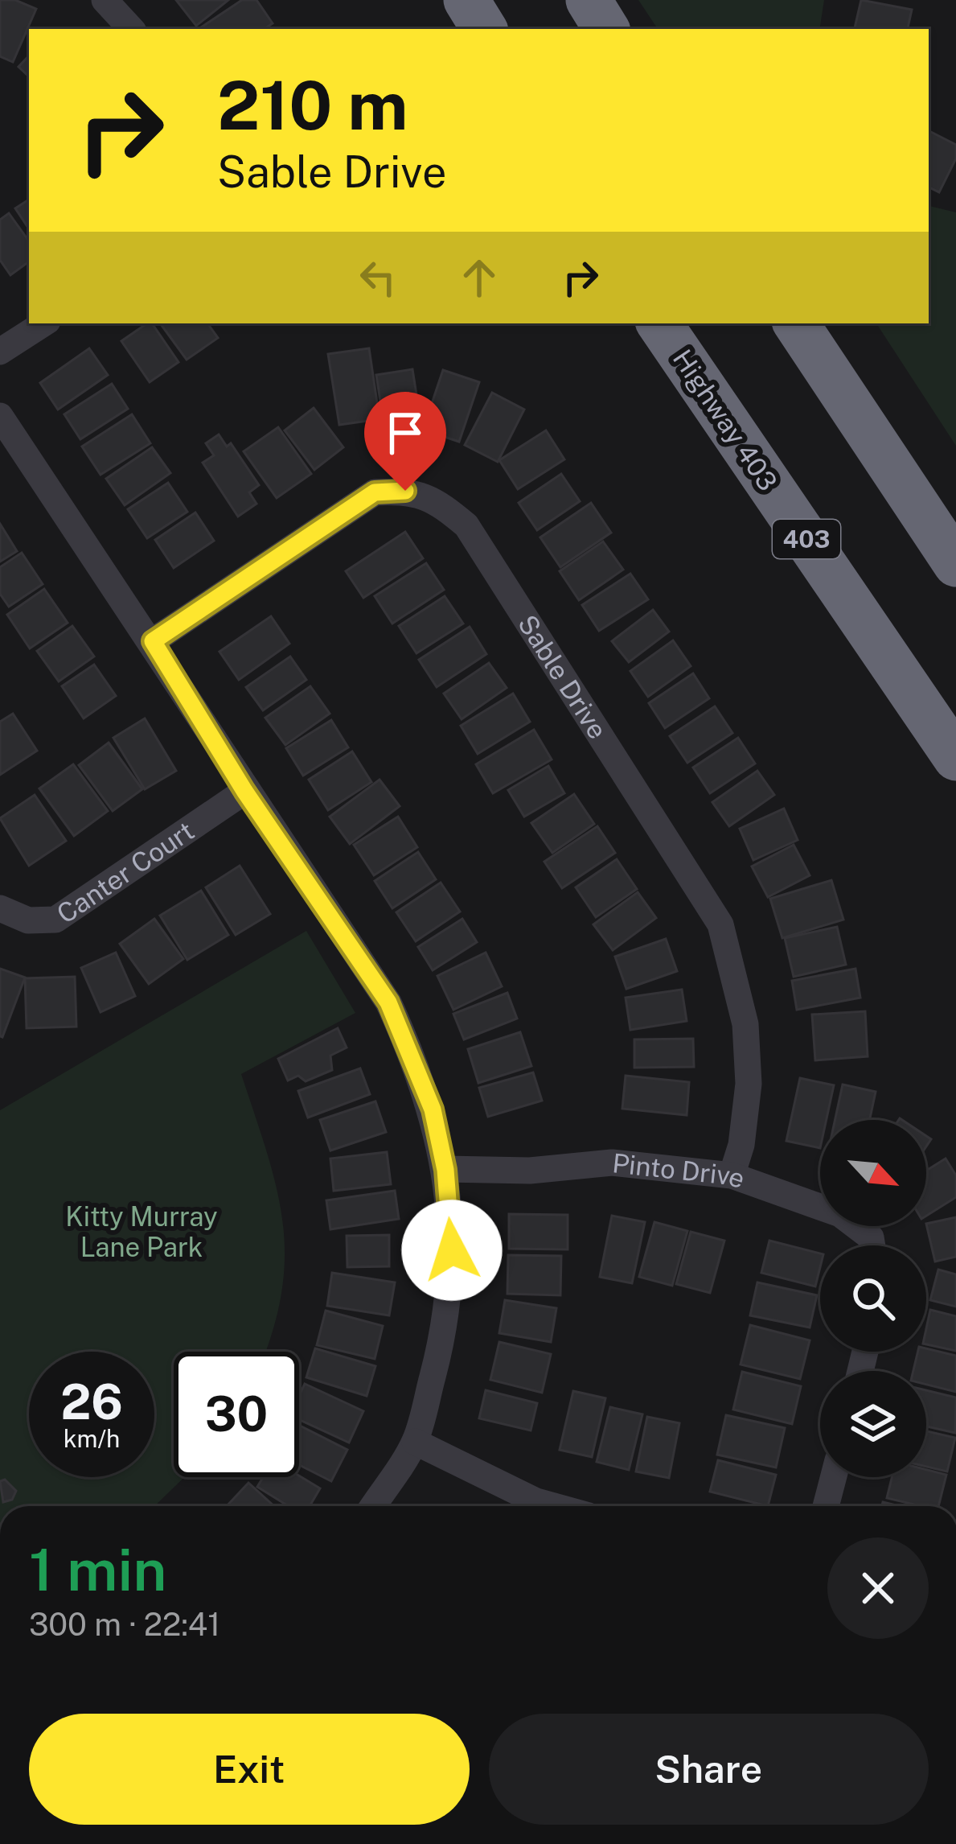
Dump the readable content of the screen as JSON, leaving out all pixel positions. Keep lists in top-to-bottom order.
{
  "streets": {
    "highway": ["Highway 403", "403"],
    "street": ["Sable Drive", "Canter Court", "Pinto Drive"]
  },
  "crossings": [
    ["Sable Drive", "Pinto Drive"]
  ],
  "parks": ["Kitty Murray Lane Park"],
  "north": "bottom right",
  "page": {
    "turn": ["210 m", "Sable Drive"],
    "speed": "26 km/h",
    "limit": "30",
    "heading": ["1 min", "300 m · 22:41"],
    "buttons": ["Exit", "Share"]
  }
}
